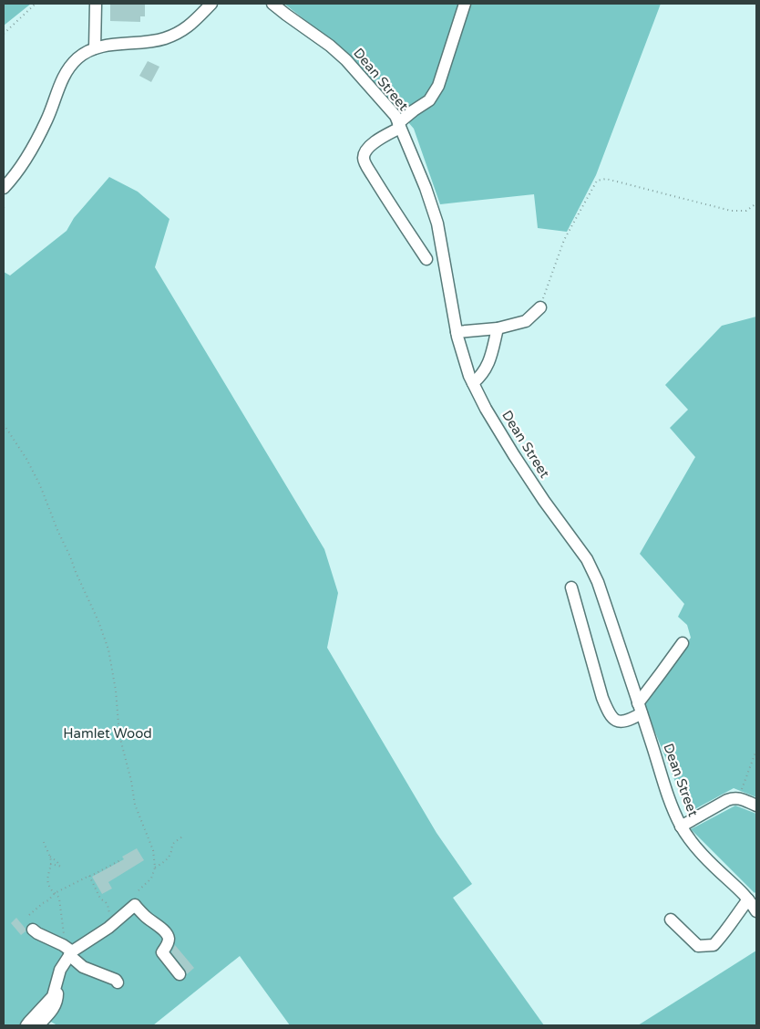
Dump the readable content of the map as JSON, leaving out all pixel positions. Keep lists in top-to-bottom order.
{
  "streets": {
    "street": ["Dean Street"]
  },
  "parks": ["Hamlet Wood"]
}
